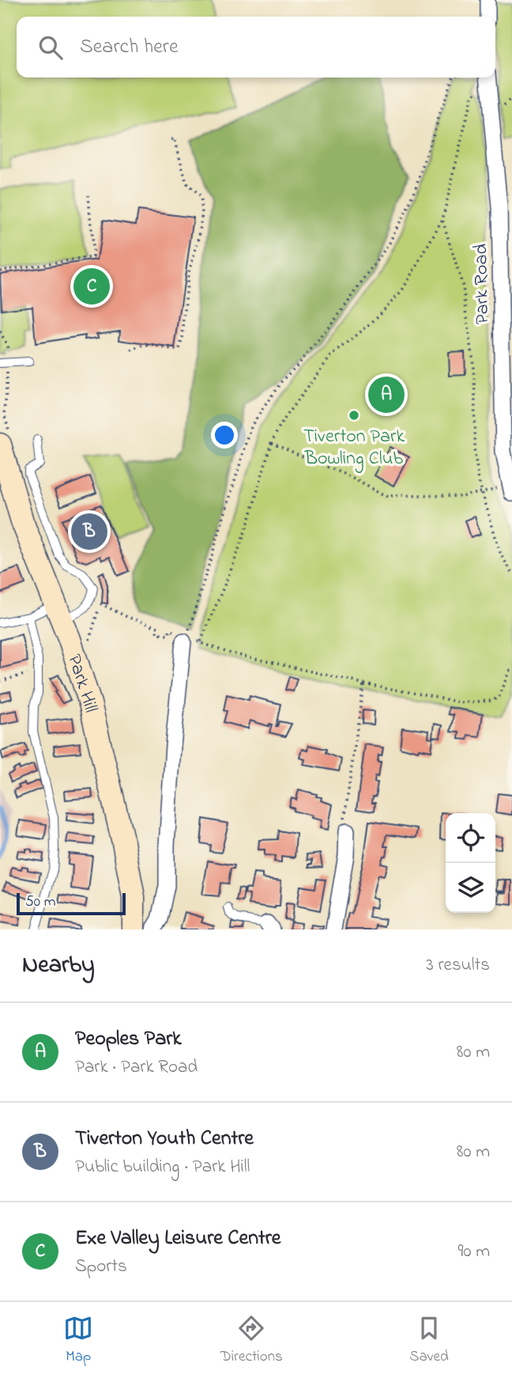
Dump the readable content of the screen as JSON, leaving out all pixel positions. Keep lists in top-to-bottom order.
{
  "streets": {
    "street": ["Park Road", "Park Hill"]
  },
  "places": ["Tiverton Park Bowling Club"],
  "scale_bar": "50 m",
  "page": {
    "search": "Search here",
    "pins": ["C", "A", "B"],
    "scale": "50 m",
    "heading": ["Nearby", "3 results"],
    "list": [
      {
        "mark": "A",
        "name": "Peoples Park",
        "note": "Park · Park Road",
        "value": "80 m"
      },
      {
        "mark": "B",
        "name": "Tiverton Youth Centre",
        "note": "Public building · Park Hill",
        "value": "80 m"
      },
      {
        "mark": "C",
        "name": "Exe Valley Leisure Centre",
        "note": "Sports",
        "value": "90 m"
      }
    ],
    "nav": ["Map", "Directions", "Saved"]
  }
}
